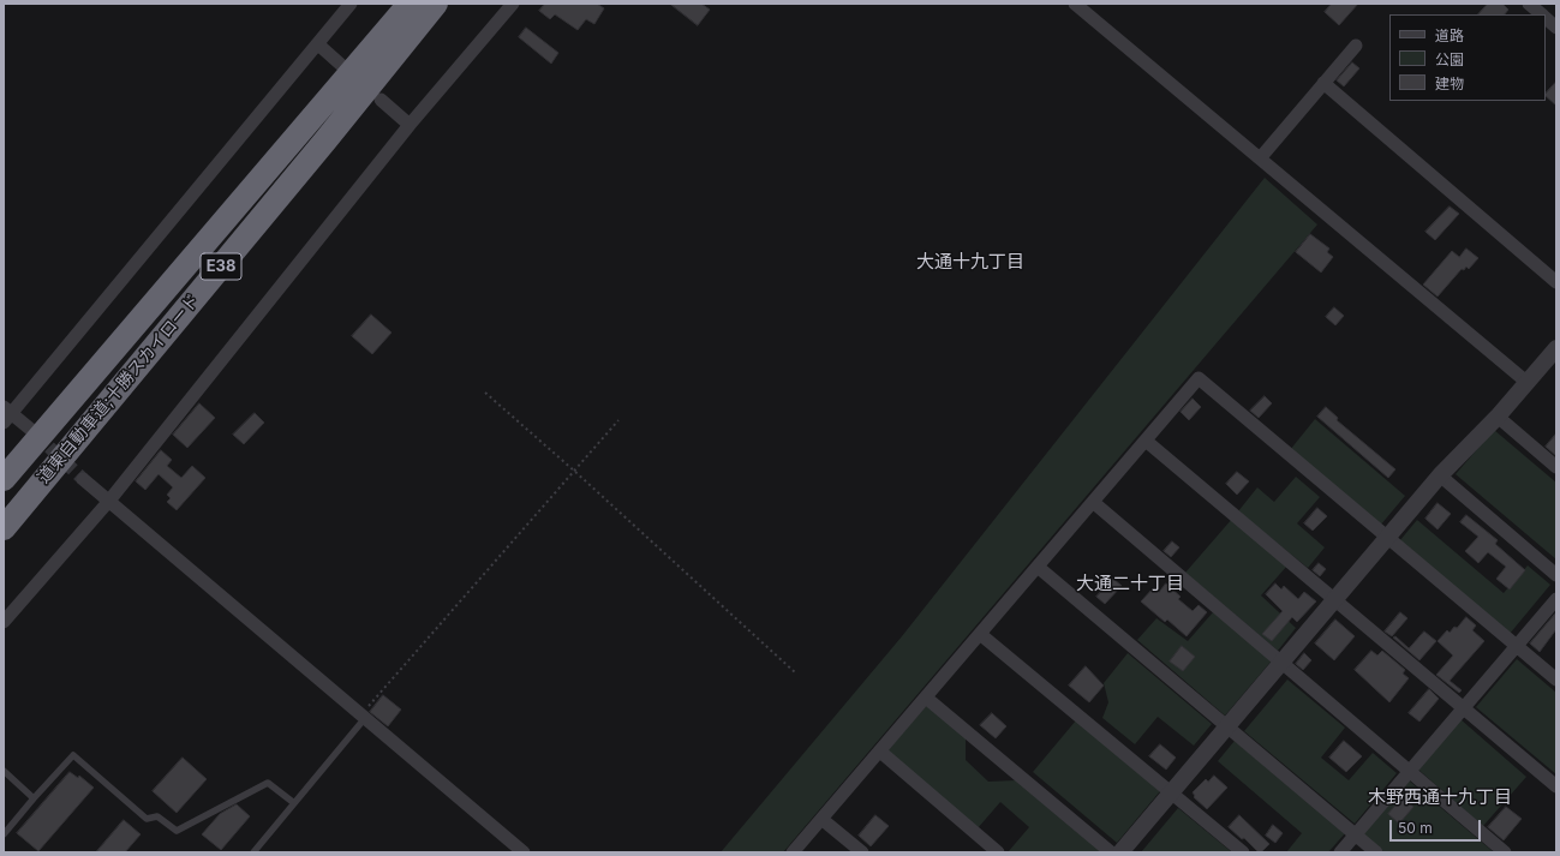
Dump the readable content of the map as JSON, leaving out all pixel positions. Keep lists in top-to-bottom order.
{
  "streets": {
    "highway": ["E38", "道東自動車道;十勝スカイロード"]
  },
  "districts": ["大通十九丁目", "大通二十丁目", "木野西通十九丁目"],
  "legend": ["道路", "公園", "建物"],
  "scale_bar": "50 m"
}
